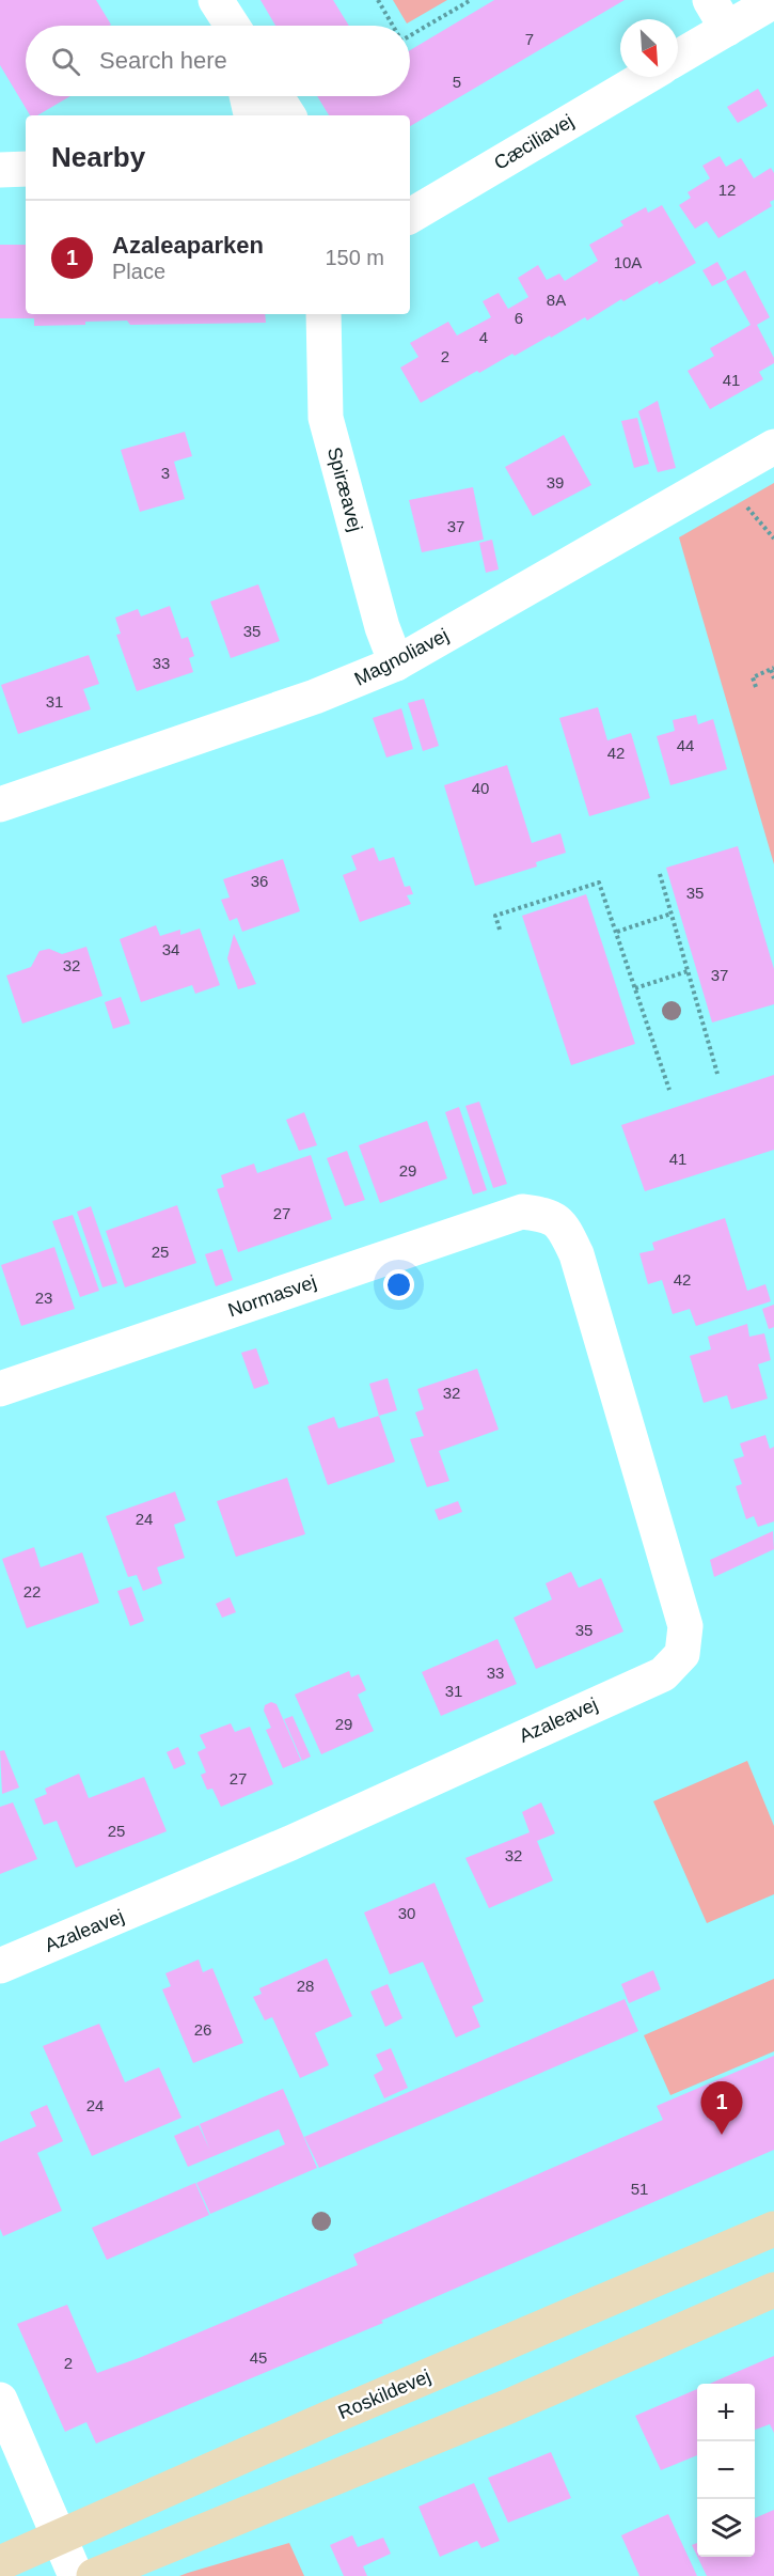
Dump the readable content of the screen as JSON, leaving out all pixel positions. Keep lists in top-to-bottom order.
{
  "streets": {
    "street": [
      "Cæciliavej",
      "Spiræavej",
      "Magnoliavej",
      "Normasvej",
      "Azaleavej",
      "Roskildevej"
    ]
  },
  "crossings": [
    ["Spiræavej", "Magnoliavej"],
    ["Normasvej", "Azaleavej"]
  ],
  "house_numbers": [
    "7",
    "5",
    "12",
    "10A",
    "8A",
    "6",
    "4",
    "2",
    "41",
    "3",
    "39",
    "37",
    "35",
    "33",
    "31",
    "44",
    "42",
    "40",
    "36",
    "35",
    "34",
    "32",
    "37",
    "41",
    "29",
    "27",
    "25",
    "42",
    "23",
    "32",
    "24",
    "22",
    "35",
    "33",
    "31",
    "29",
    "27",
    "25",
    "32",
    "30",
    "28",
    "26",
    "24",
    "51",
    "45",
    "2"
  ],
  "north": "bottom right",
  "page": {
    "search": "Search here",
    "heading": "Nearby",
    "list": [
      {
        "mark": "1",
        "name": "Azaleaparken",
        "note": "Place",
        "value": "150 m"
      }
    ],
    "pins": "1",
    "map_buttons": ["+", "−"]
  }
}
